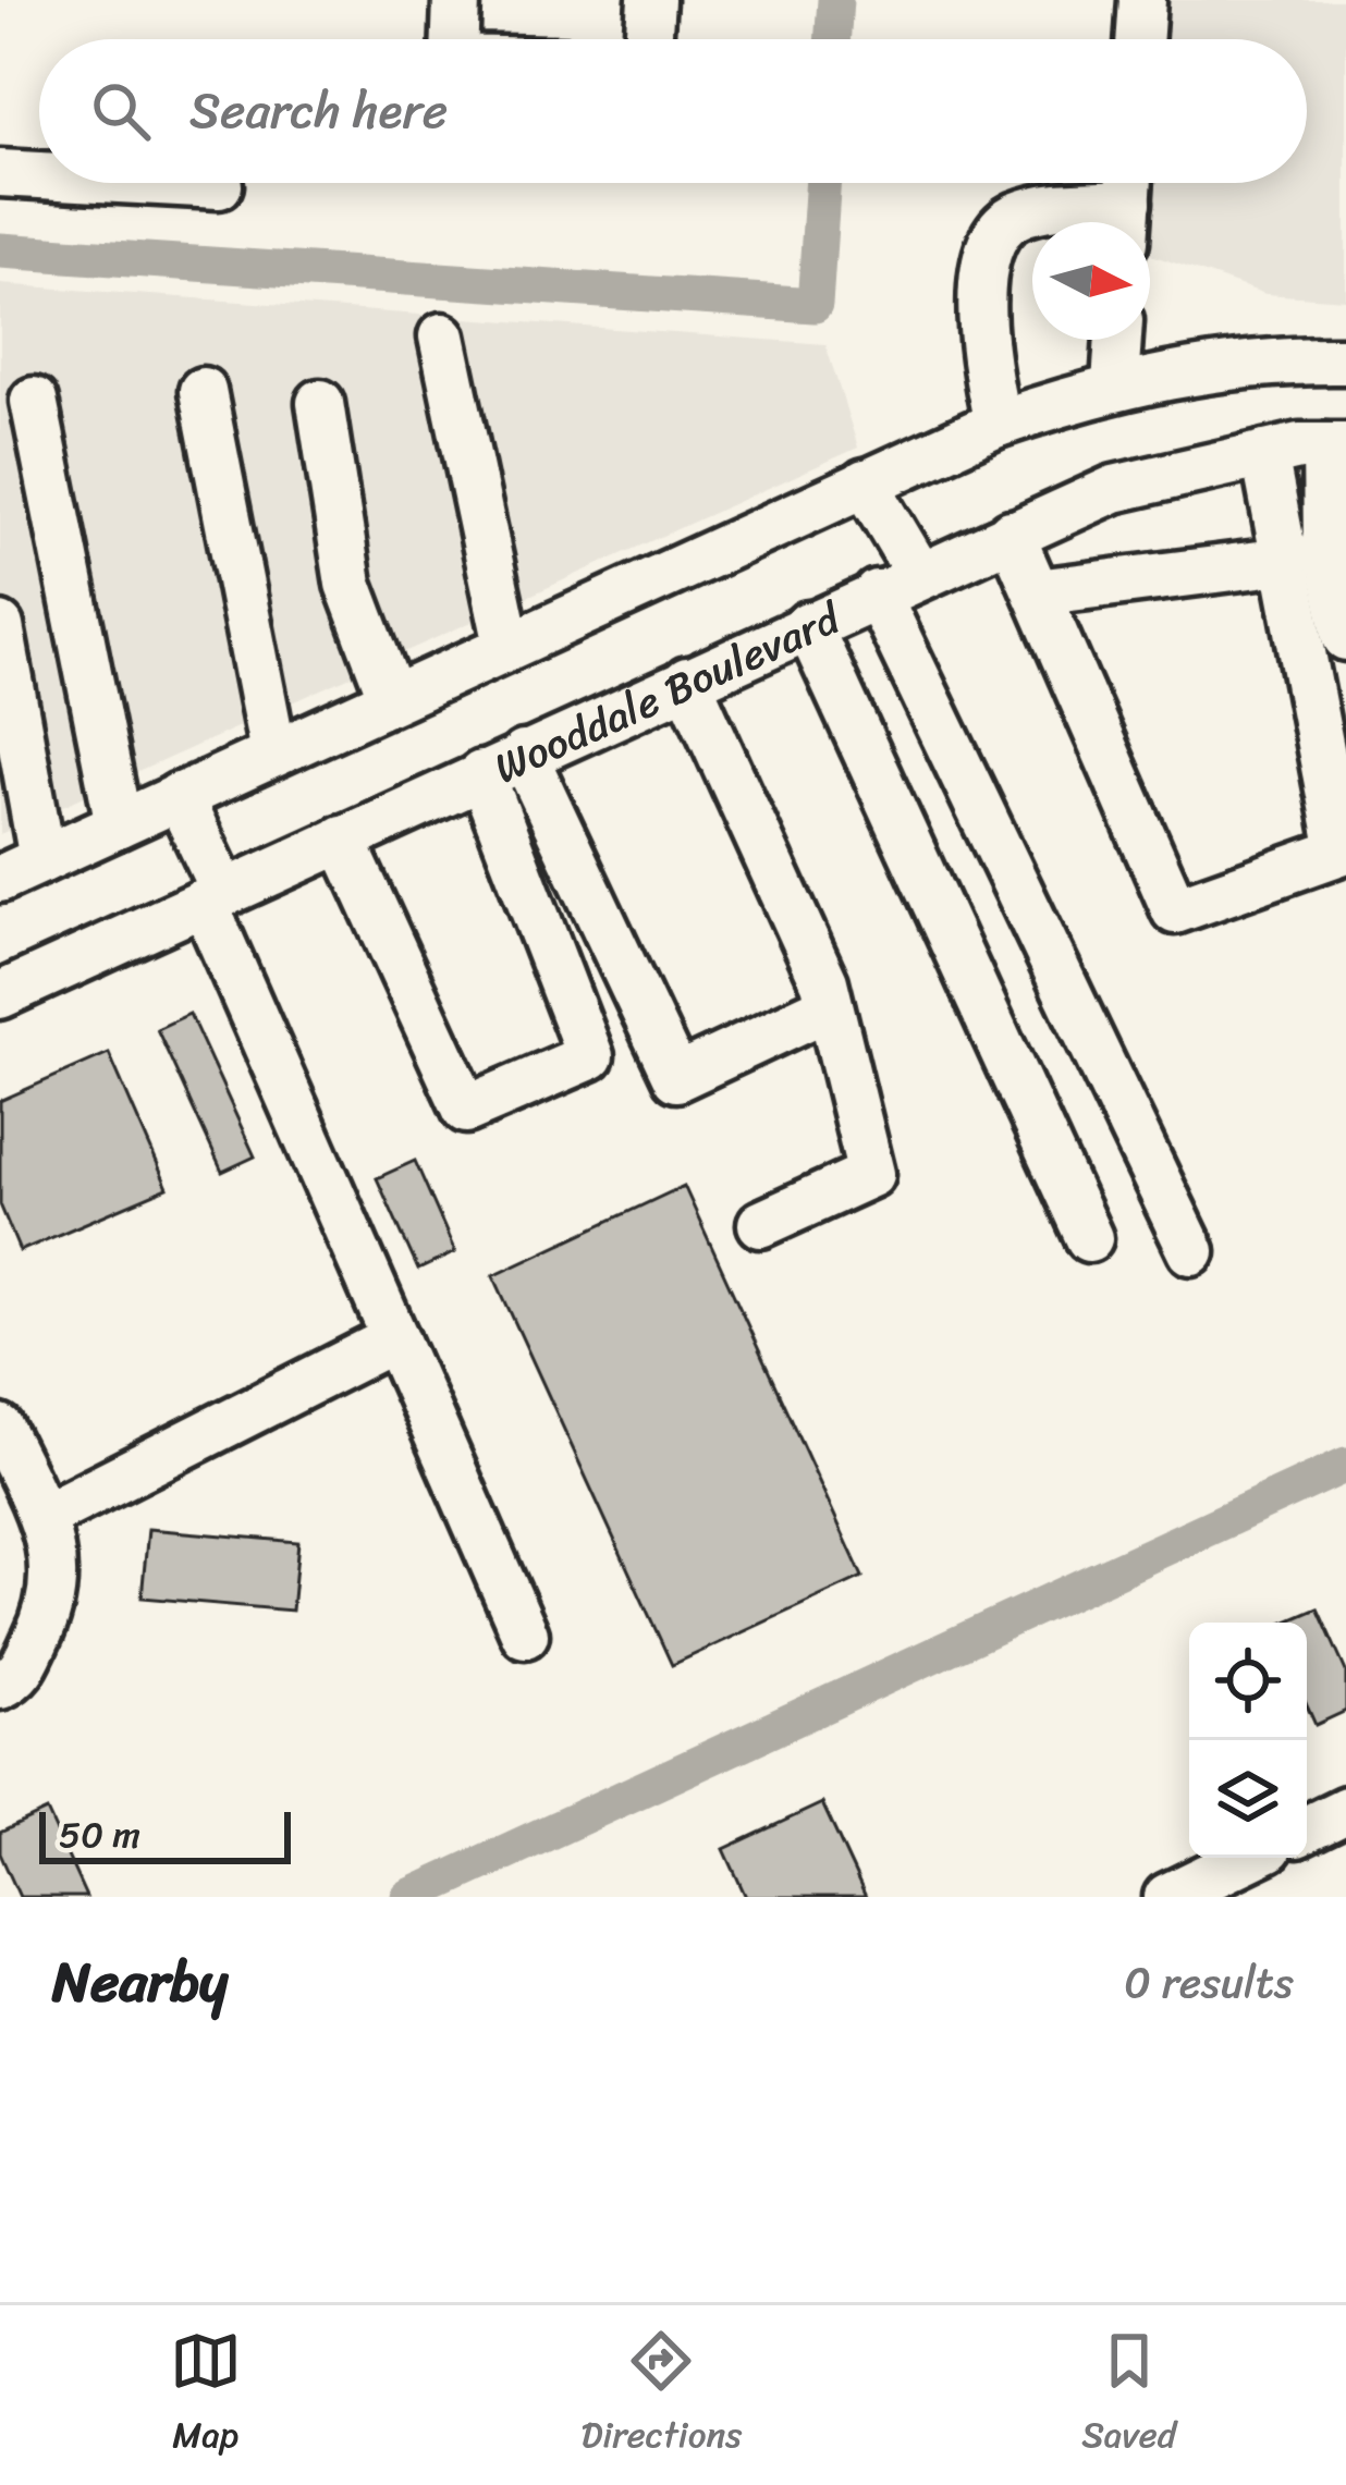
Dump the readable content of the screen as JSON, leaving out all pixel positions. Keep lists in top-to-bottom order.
{
  "streets": {
    "street": ["Wooddale Boulevard"]
  },
  "scale_bar": "50 m",
  "north": "right",
  "page": {
    "search": "Search here",
    "scale": "50 m",
    "heading": ["Nearby", "0 results"],
    "nav": ["Map", "Directions", "Saved"]
  }
}
